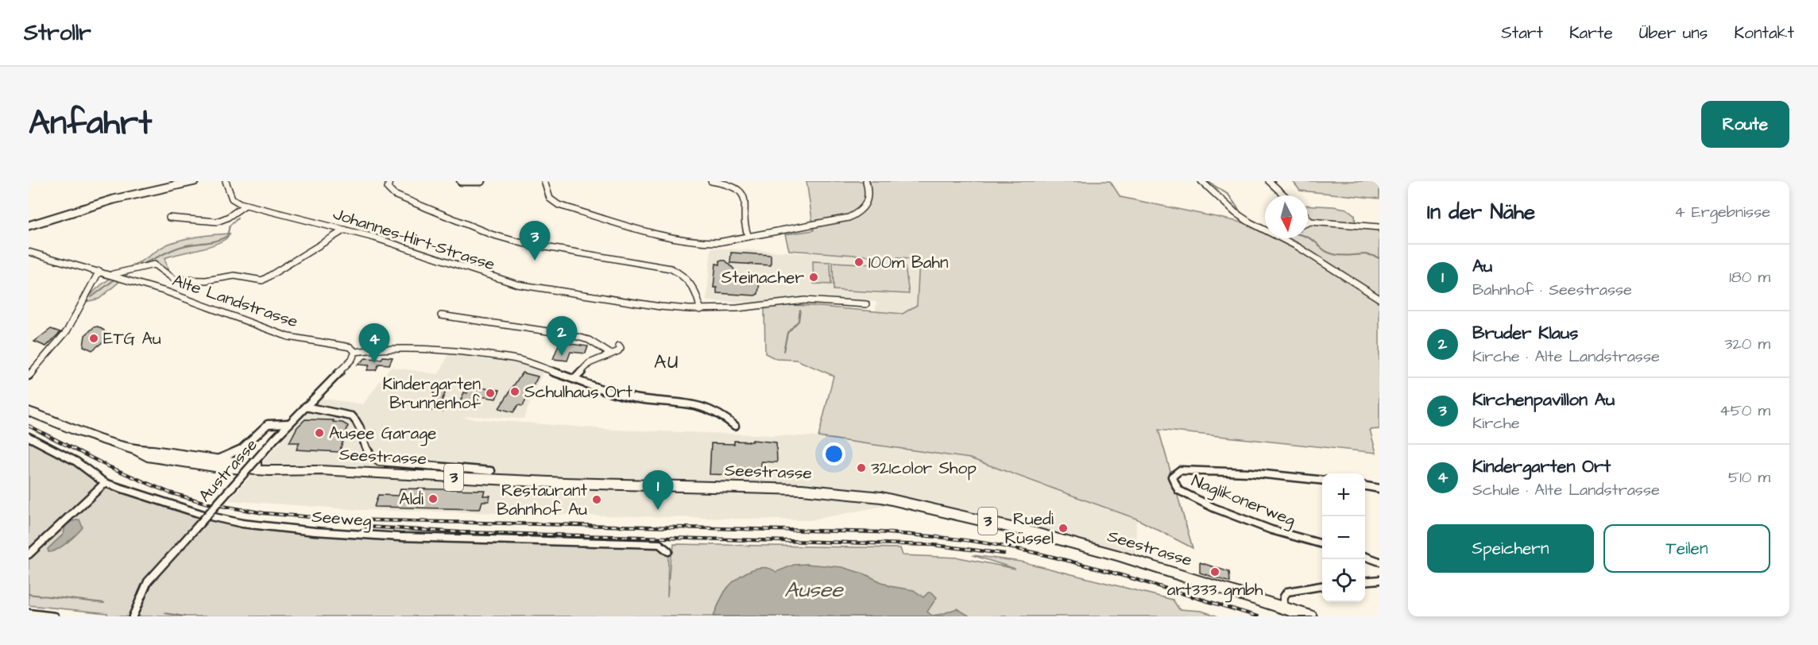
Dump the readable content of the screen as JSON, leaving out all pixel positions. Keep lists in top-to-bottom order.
{
  "streets": {
    "main road": ["Seestrasse", "3"],
    "street": [
      "Johannes-Hirt-Strasse",
      "Alte Landstrasse",
      "Austrasse",
      "Naglikonerweg",
      "Seeweg"
    ]
  },
  "crossings": [
    ["Alte Landstrasse", "Austrasse"]
  ],
  "districts": ["AU"],
  "water": ["Ausee"],
  "places": [
    "100m Bahn",
    "Steinacher",
    "ETG Au",
    "Schulhaus Ort",
    "Kindergarten Brunnenhof",
    "Ausee Garage",
    "321color Shop",
    "Aldi",
    "Restaurant Bahnhof Au",
    "Ruedi Rüssel",
    "art333 gmbh"
  ],
  "north": "bottom",
  "page": {
    "header": "Strollr",
    "nav": [
      "Start",
      "Karte",
      "Über uns",
      "Kontakt"
    ],
    "title": "Anfahrt",
    "buttons": [
      "Route",
      ["Speichern", "Teilen"]
    ],
    "heading": ["In der Nähe", "4 Ergebnisse"],
    "pins": [
      "3",
      "2",
      "4",
      "1"
    ],
    "list": [
      {
        "mark": "1",
        "name": "Au",
        "note": "Bahnhof · Seestrasse",
        "value": "180 m"
      },
      {
        "mark": "2",
        "name": "Bruder Klaus",
        "note": "Kirche · Alte Landstrasse",
        "value": "320 m"
      },
      {
        "mark": "3",
        "name": "Kirchenpavillon Au",
        "note": "Kirche",
        "value": "450 m"
      },
      {
        "mark": "4",
        "name": "Kindergarten Ort",
        "note": "Schule · Alte Landstrasse",
        "value": "510 m"
      }
    ],
    "map_buttons": ["+", "−"]
  }
}
